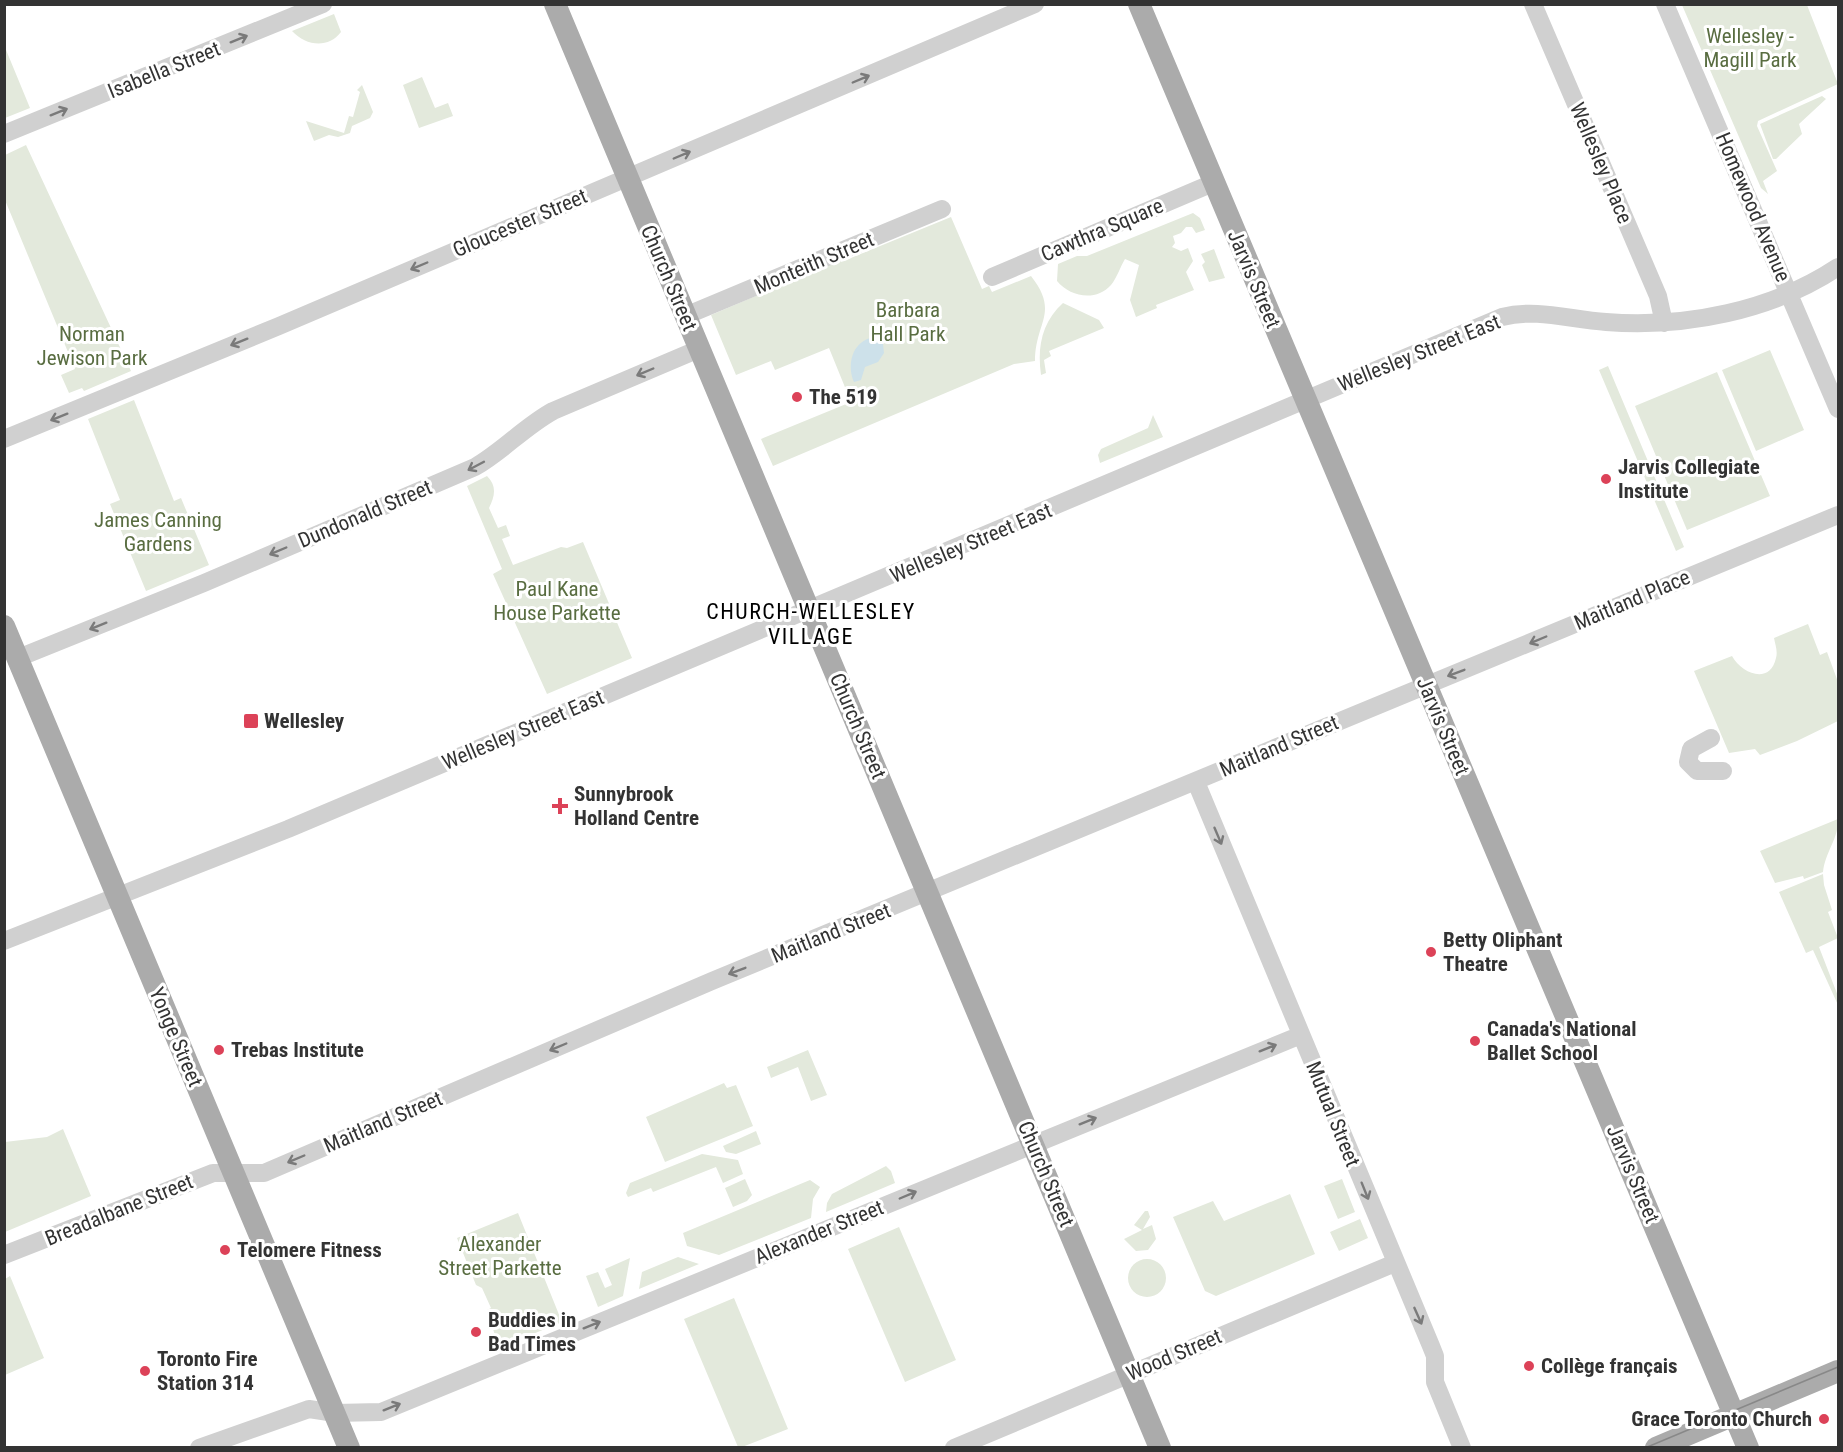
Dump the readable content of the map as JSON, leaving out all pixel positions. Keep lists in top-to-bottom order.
{
  "streets": {
    "main road": ["Church Street", "Jarvis Street", "Yonge Street"],
    "street": [
      "Isabella Street",
      "Wellesley Place",
      "Homewood Avenue",
      "Gloucester Street",
      "Cawthra Square",
      "Monteith Street",
      "Wellesley Street East",
      "Dundonald Street",
      "Maitland Place",
      "Maitland Street",
      "Mutual Street",
      "Breadalbane Street",
      "Alexander Street",
      "Wood Street"
    ]
  },
  "crossings": [
    ["Wellesley Place", "Wellesley Street East"],
    ["Homewood Avenue", "Wellesley Street East"],
    ["Gloucester Street", "Church Street"],
    ["Cawthra Square", "Jarvis Street"],
    ["Monteith Street", "Church Street"],
    ["Church Street", "Wellesley Street East"],
    ["Church Street", "Dundonald Street"],
    ["Church Street", "Maitland Street"],
    ["Church Street", "Alexander Street"],
    ["Church Street", "Wood Street"],
    ["Jarvis Street", "Wellesley Street East"],
    ["Jarvis Street", "Maitland Place"],
    ["Jarvis Street", "Maitland Street"],
    ["Wellesley Street East", "Yonge Street"],
    ["Dundonald Street", "Yonge Street"],
    ["Maitland Place", "Maitland Street"],
    ["Maitland Street", "Yonge Street"],
    ["Maitland Street", "Mutual Street"],
    ["Maitland Street", "Breadalbane Street"],
    ["Yonge Street", "Breadalbane Street"],
    ["Yonge Street", "Alexander Street"],
    ["Mutual Street", "Alexander Street"],
    ["Mutual Street", "Wood Street"]
  ],
  "one_way": [
    "Isabella Street",
    "Dundonald Street",
    "Maitland Place",
    "Maitland Street",
    "Mutual Street",
    "Alexander Street"
  ],
  "districts": ["CHURCH-WELLESLEY VILLAGE"],
  "parks": [
    "Wellesley - Magill Park",
    "Barbara Hall Park",
    "Norman Jewison Park",
    "James Canning Gardens",
    "Paul Kane House Parkette",
    "Alexander Street Parkette"
  ],
  "places": {
    "other": [
      "The 519",
      "Jarvis Collegiate Institute",
      "Betty Oliphant Theatre",
      "Canada's National Ballet School",
      "Trebas Institute",
      "Telomere Fitness",
      "Buddies in Bad Times",
      "Collège français",
      "Toronto Fire Station 314",
      "Grace Toronto Church"
    ],
    "transit": ["Wellesley"],
    "health": ["Sunnybrook Holland Centre"]
  }
}
